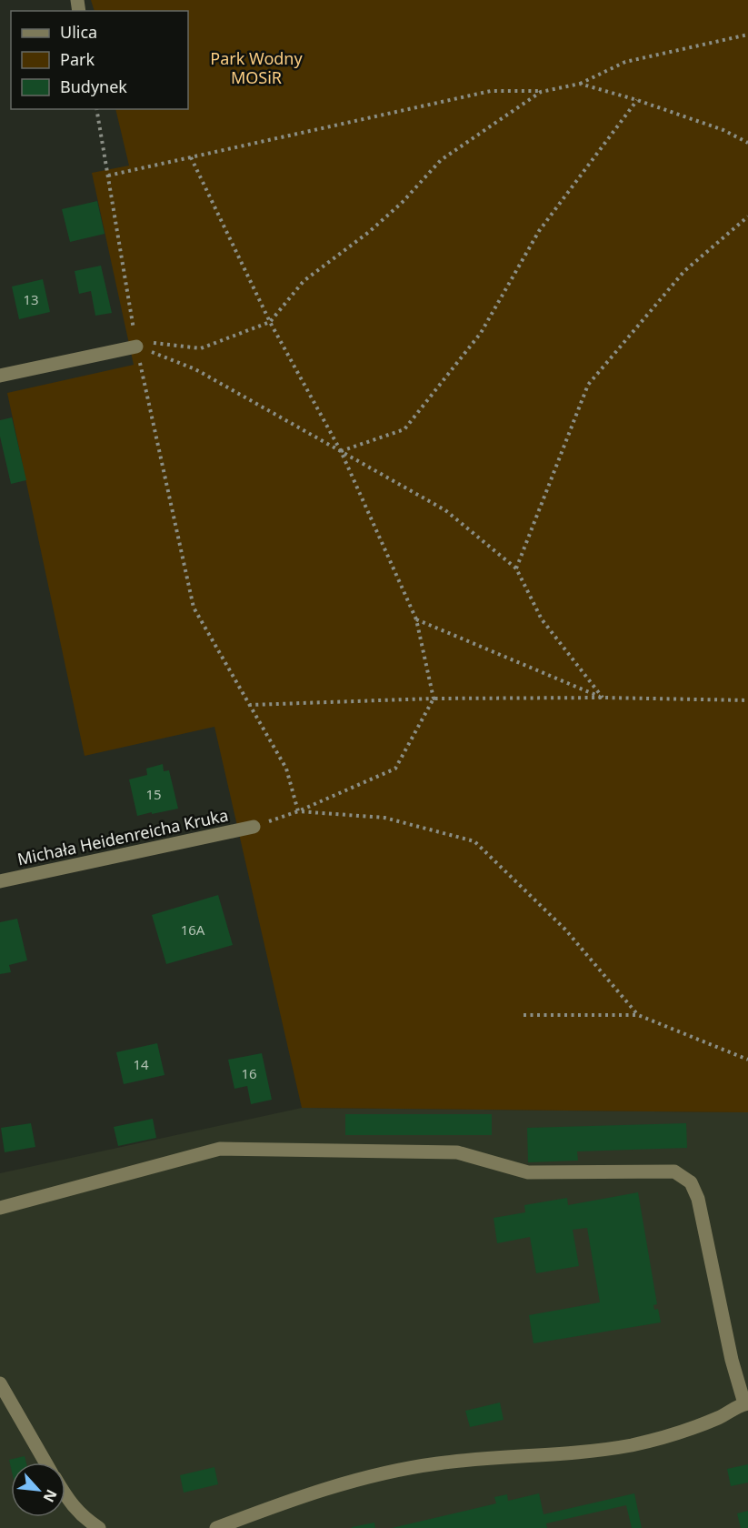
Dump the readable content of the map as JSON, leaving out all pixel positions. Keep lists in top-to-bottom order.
{
  "streets": {
    "street": ["Michała Heidenreicha Kruka"]
  },
  "parks": ["Park Wodny MOSiR"],
  "house_numbers": [
    "13",
    "15",
    "16A",
    "14",
    "16"
  ],
  "legend": ["Ulica", "Park", "Budynek"],
  "north": "bottom right"
}
